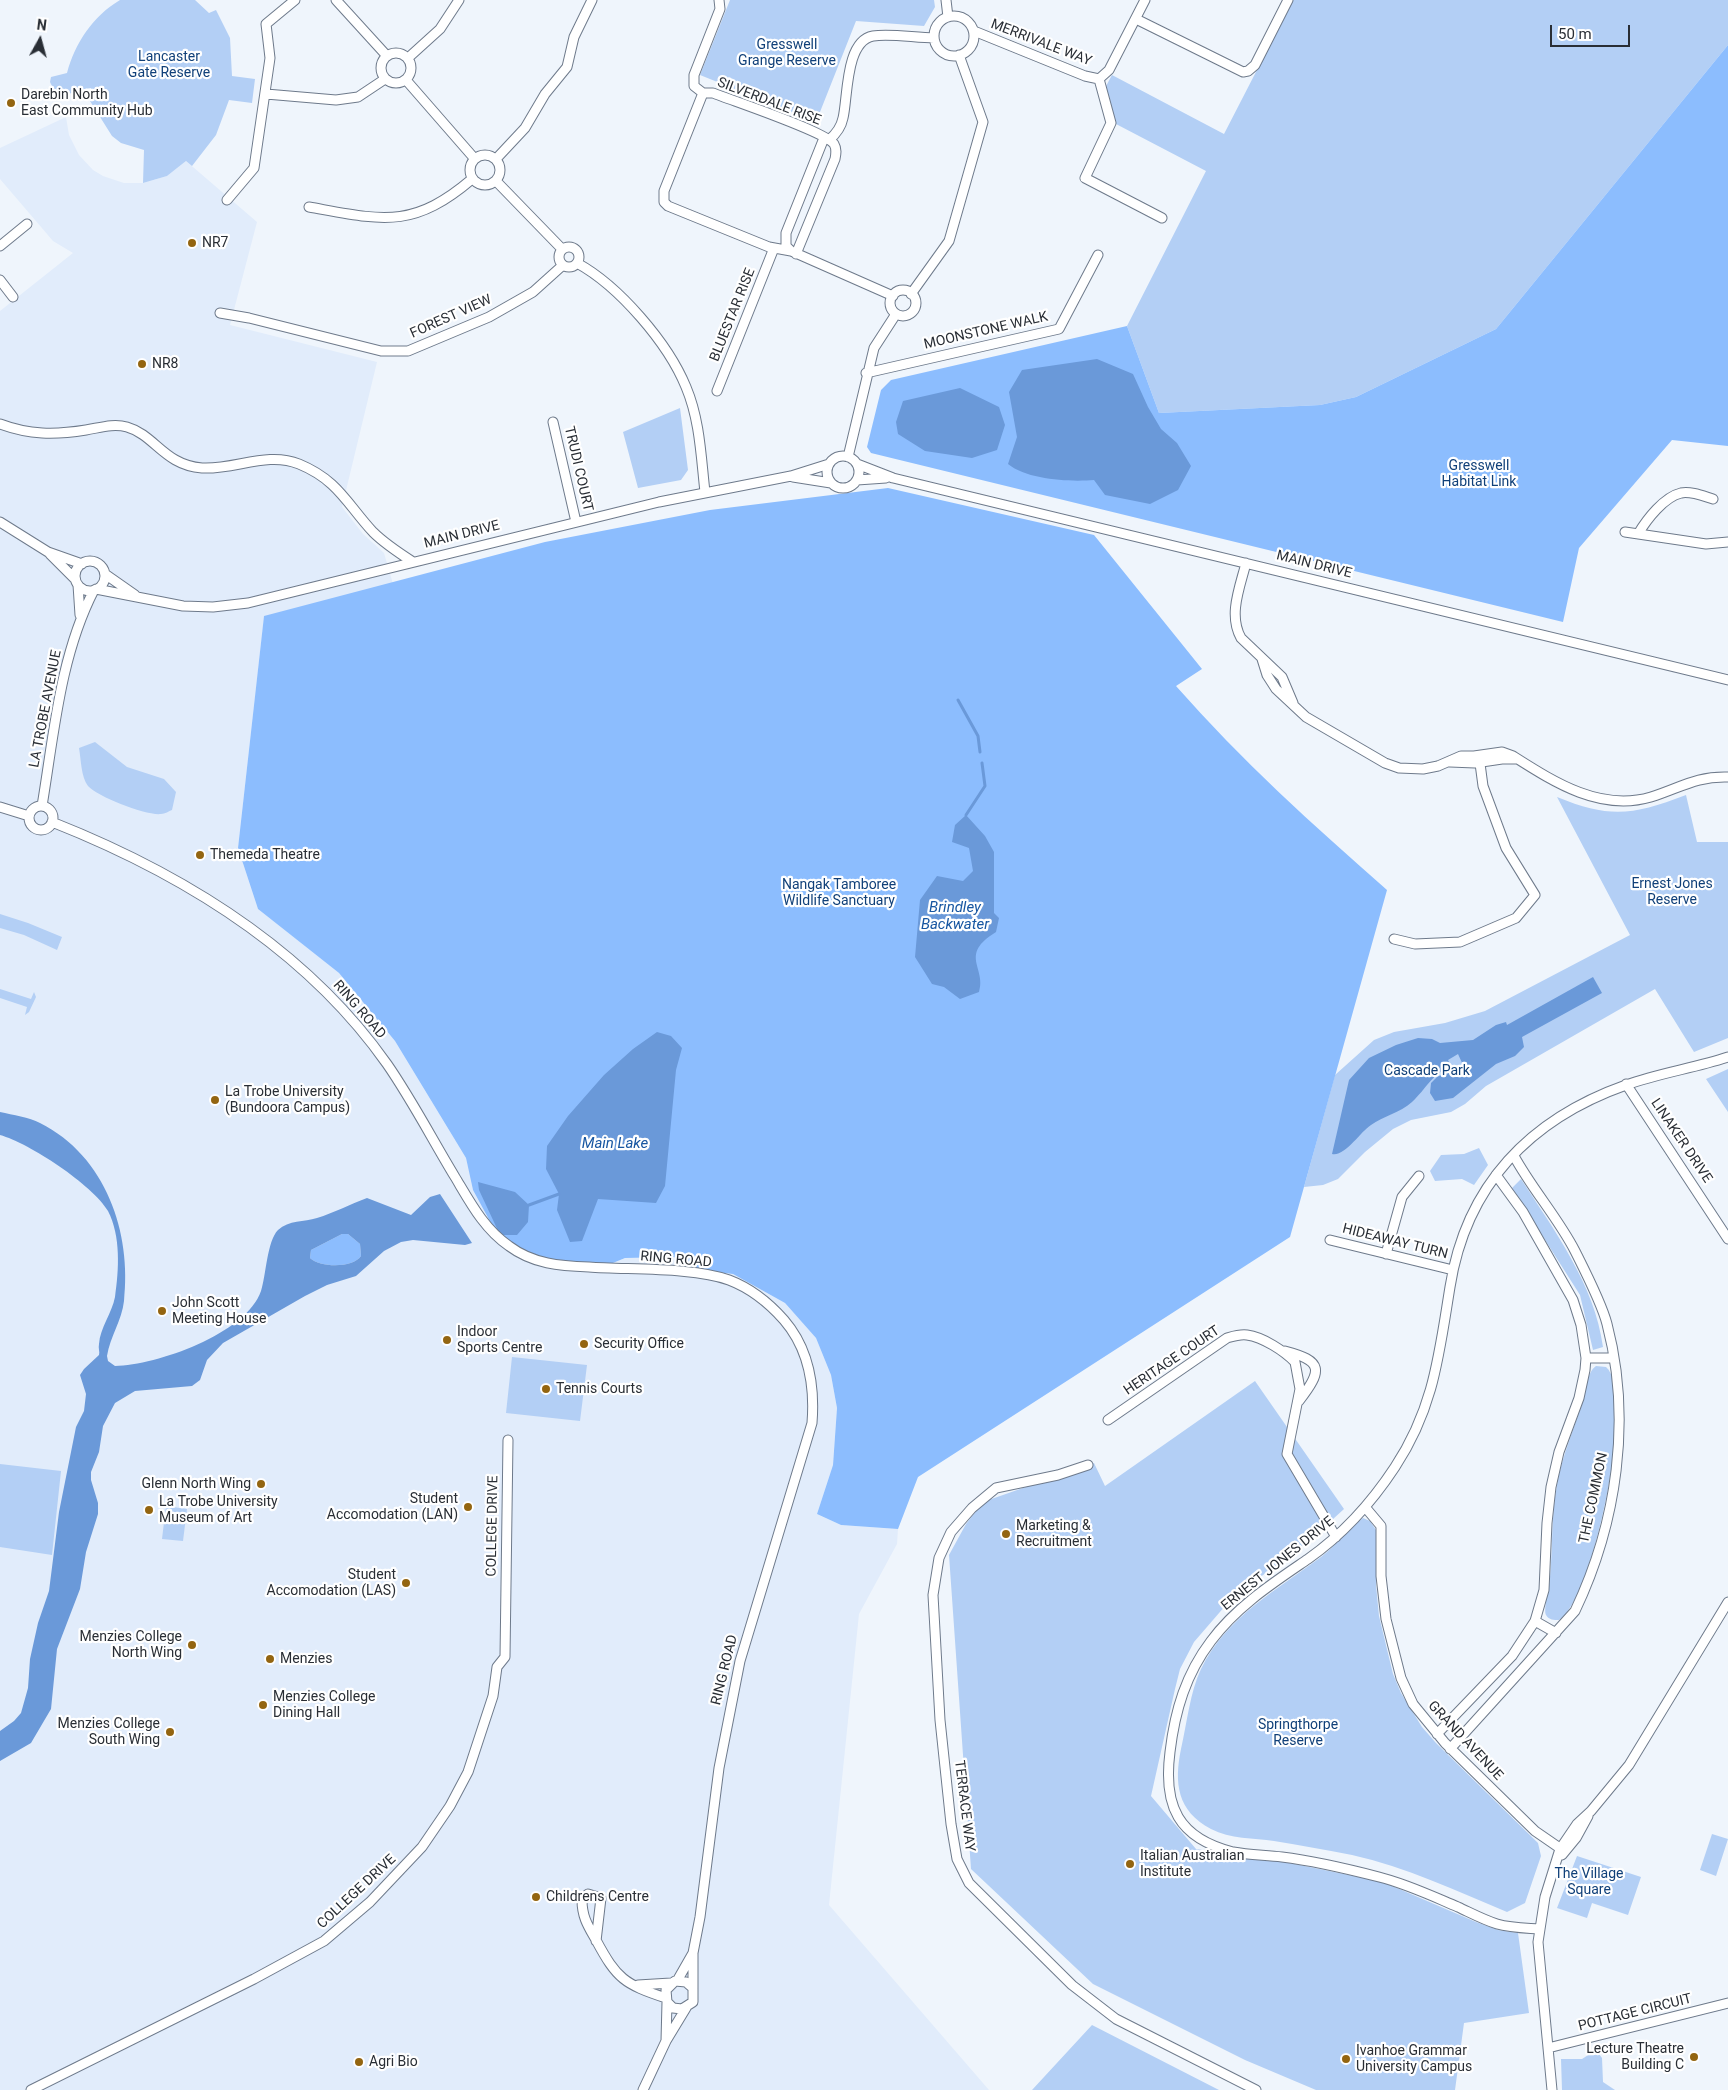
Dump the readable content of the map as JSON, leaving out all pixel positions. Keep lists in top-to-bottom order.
{
  "streets": {
    "street": [
      "MERRIVALE WAY",
      "SILVERDALE RISE",
      "BLUESTAR RISE",
      "FOREST VIEW",
      "MOONSTONE WALK",
      "TRUDI COURT",
      "MAIN DRIVE",
      "LA TROBE AVENUE",
      "RING ROAD",
      "LINAKER DRIVE",
      "HIDEAWAY TURN",
      "HERITAGE COURT",
      "THE COMMON",
      "COLLEGE DRIVE",
      "ERNEST JONES DRIVE",
      "GRAND AVENUE",
      "TERRACE WAY",
      "POTTAGE CIRCUIT"
    ]
  },
  "crossings": [
    ["TRUDI COURT", "MAIN DRIVE"],
    ["MAIN DRIVE", "LA TROBE AVENUE"],
    ["LA TROBE AVENUE", "RING ROAD"],
    ["LINAKER DRIVE", "ERNEST JONES DRIVE"],
    ["HIDEAWAY TURN", "ERNEST JONES DRIVE"],
    ["HERITAGE COURT", "ERNEST JONES DRIVE"],
    ["THE COMMON", "ERNEST JONES DRIVE"],
    ["THE COMMON", "GRAND AVENUE"],
    ["ERNEST JONES DRIVE", "GRAND AVENUE"]
  ],
  "water": ["Brindley Backwater", "Main Lake"],
  "parks": [
    "Gresswell Grange Reserve",
    "Lancaster Gate Reserve",
    "Gresswell Habitat Link",
    "Ernest Jones Reserve",
    "Nangak Tamboree Wildlife Sanctuary",
    "Cascade Park",
    "Springthorpe Reserve",
    "The Village Square"
  ],
  "places": [
    "Darebin North East Community Hub",
    "NR7",
    "NR8",
    "Themeda Theatre",
    "La Trobe University (Bundoora Campus)",
    "John Scott Meeting House",
    "Indoor Sports Centre",
    "Security Office",
    "Tennis Courts",
    "Glenn North Wing",
    "Student Accomodation (LAN)",
    "La Trobe University Museum of Art",
    "Marketing & Recruitment",
    "Student Accomodation (LAS)",
    "Menzies College North Wing",
    "Menzies",
    "Menzies College Dining Hall",
    "Menzies College South Wing",
    "Italian Australian Institute",
    "Childrens Centre",
    "Lecture Theatre Building C",
    "Ivanhoe Grammar University Campus",
    "Agri Bio"
  ],
  "scale_bar": "50 m",
  "north": "top"
}
